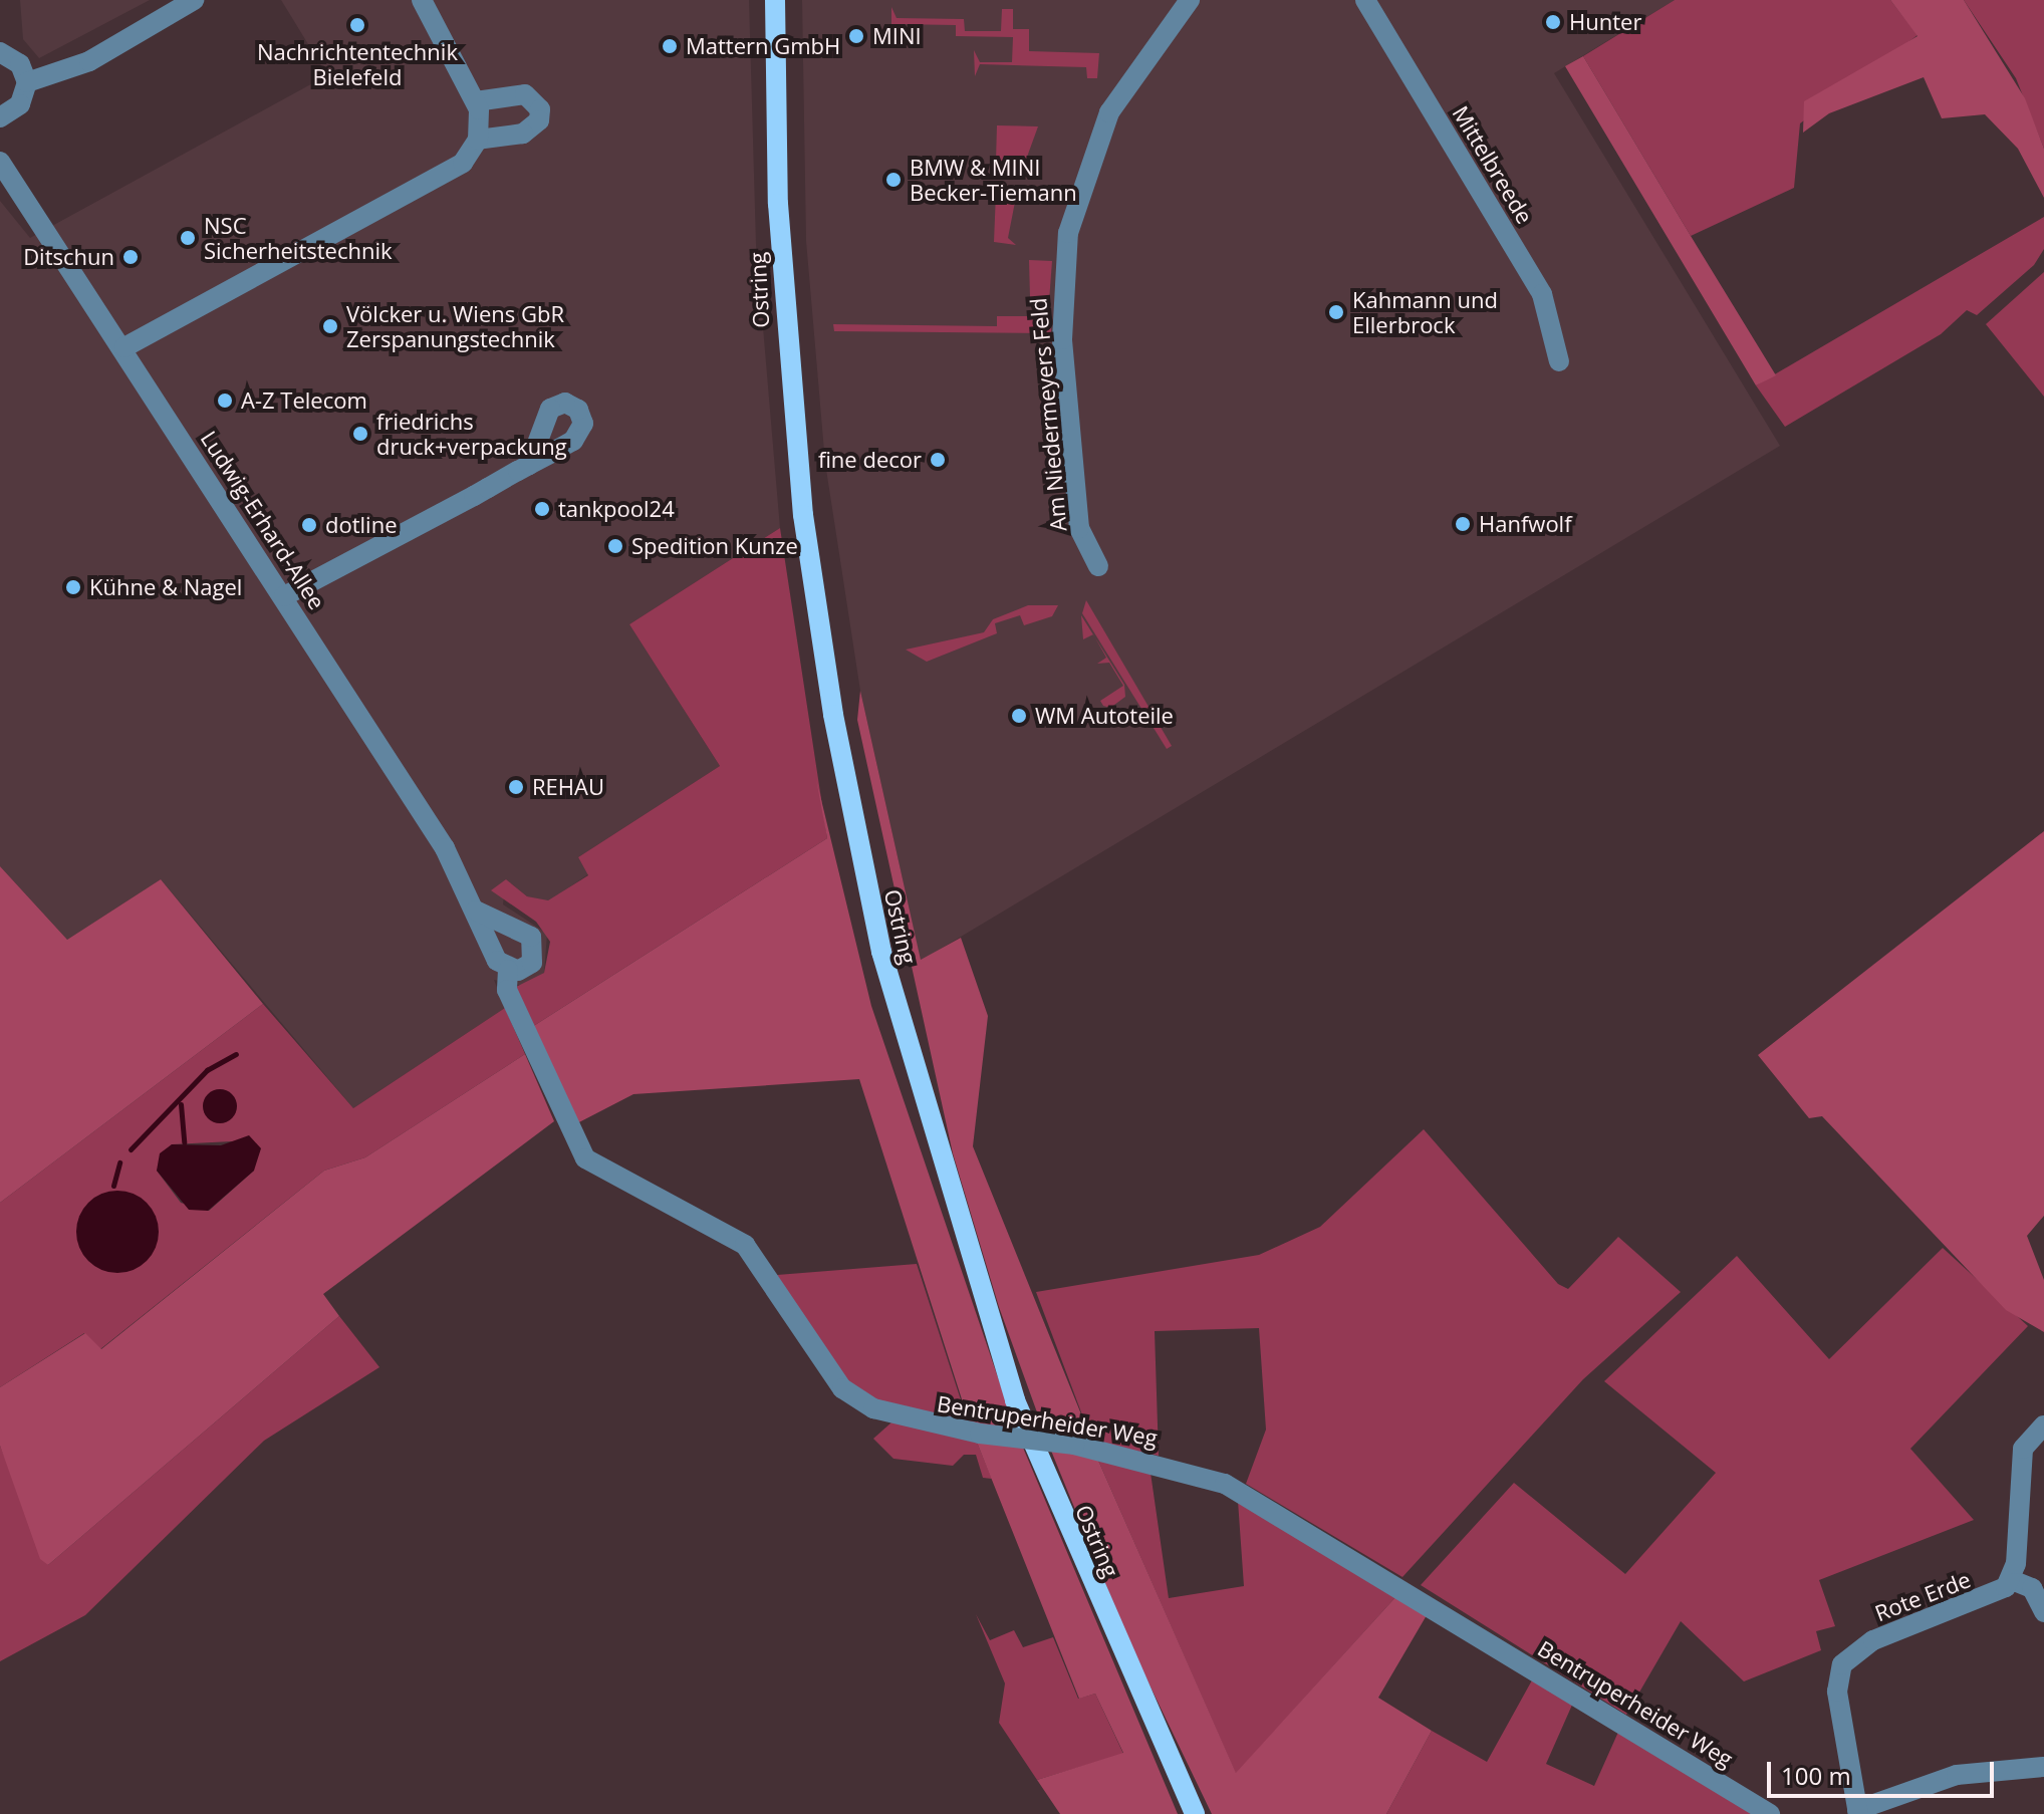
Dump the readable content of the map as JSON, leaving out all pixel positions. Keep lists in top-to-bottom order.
{
  "streets": {
    "main road": ["Ostring"],
    "street": [
      "Mittelbreede",
      "Am Niedermeyers Feld",
      "Ludwig-Erhard-Allee",
      "Bentruperheider Weg",
      "Rote Erde"
    ]
  },
  "crossings": [
    ["Ludwig-Erhard-Allee", "Bentruperheider Weg"]
  ],
  "places": [
    "Hunter",
    "Nachrichtentechnik Bielefeld",
    "MINI",
    "Mattern GmbH",
    "BMW & MINI Becker-Tiemann",
    "NSC Sicherheitstechnik",
    "Ditschun",
    "Kahmann und Ellerbrock",
    "Völcker u. Wiens GbR Zerspanungstechnik",
    "A-Z Telecom",
    "friedrichs druck+verpackung",
    "fine decor",
    "tankpool24",
    "Hanfwolf",
    "dotline",
    "Spedition Kunze",
    "Kühne & Nagel",
    "WM Autoteile",
    "REHAU"
  ],
  "scale_bar": "100 m"
}
